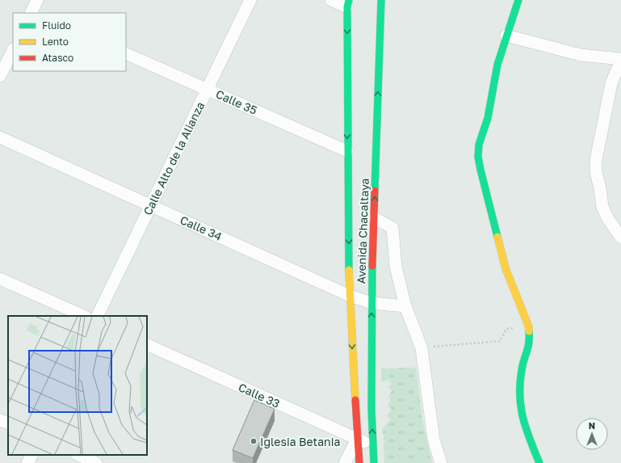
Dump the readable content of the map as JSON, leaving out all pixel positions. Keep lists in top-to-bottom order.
{
  "streets": {
    "street": [
      "Calle 35",
      "Calle Alto de la Alianza",
      "Calle 34",
      "Avenida Chacaltaya",
      "Calle 33"
    ]
  },
  "crossings": [
    ["Calle 35", "Calle Alto de la Alianza"],
    ["Calle Alto de la Alianza", "Calle 34"],
    ["Calle 34", "Avenida Chacaltaya"],
    ["Avenida Chacaltaya", "Calle 33"]
  ],
  "places": ["Iglesia Betania"],
  "legend": ["Fluido", "Lento", "Atasco"],
  "north": "top"
}
